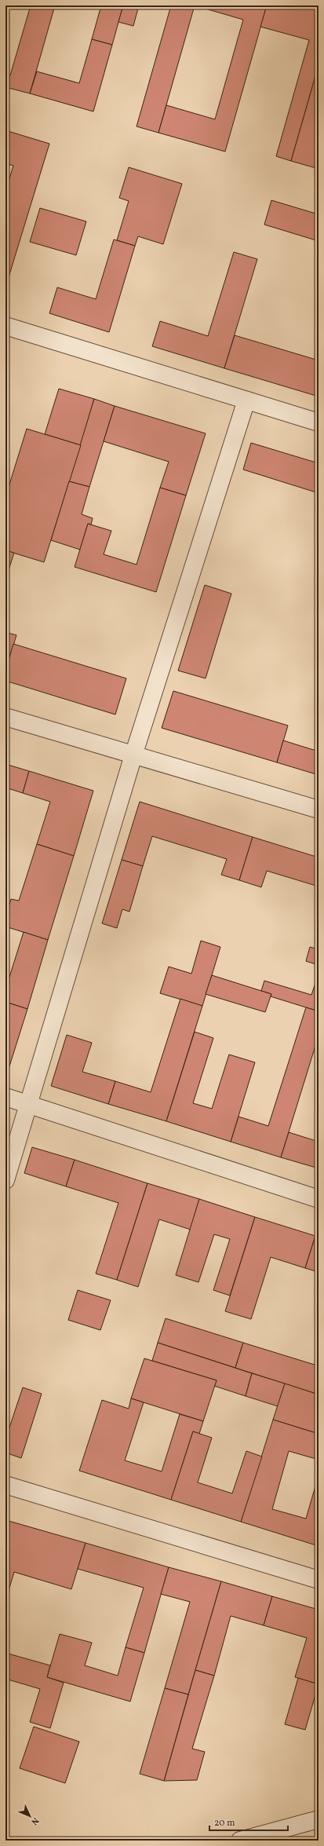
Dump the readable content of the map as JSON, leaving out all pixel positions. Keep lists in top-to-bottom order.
{
  "scale_bar": "20 m",
  "north": "bottom right"
}
